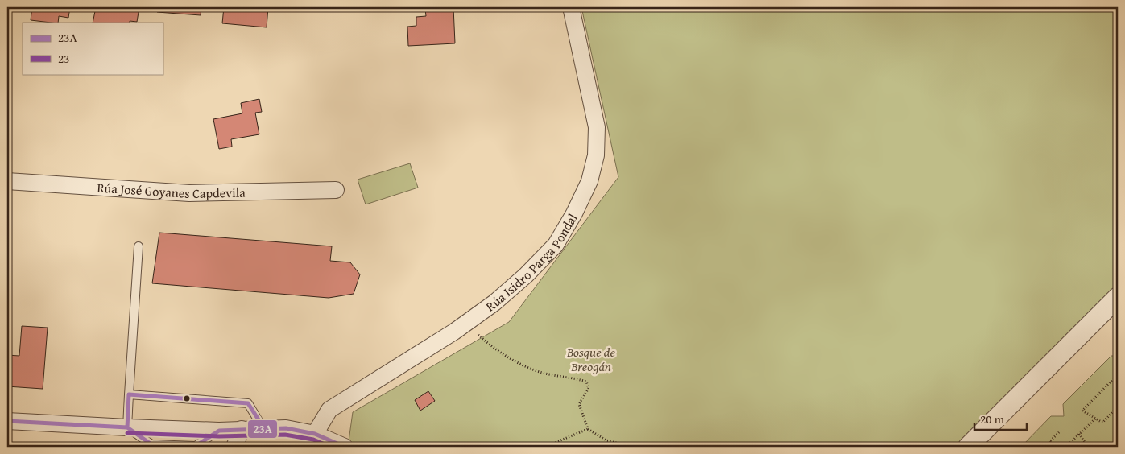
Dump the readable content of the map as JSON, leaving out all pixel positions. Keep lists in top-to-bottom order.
{
  "streets": {
    "street": ["Rúa José Goyanes Capdevila", "Rúa Isidro Parga Pondal"]
  },
  "parks": ["Bosque de Breogán"],
  "lines": ["transit line 23A", "transit line 23"],
  "legend": ["23A", "23"],
  "scale_bar": "20 m"
}
